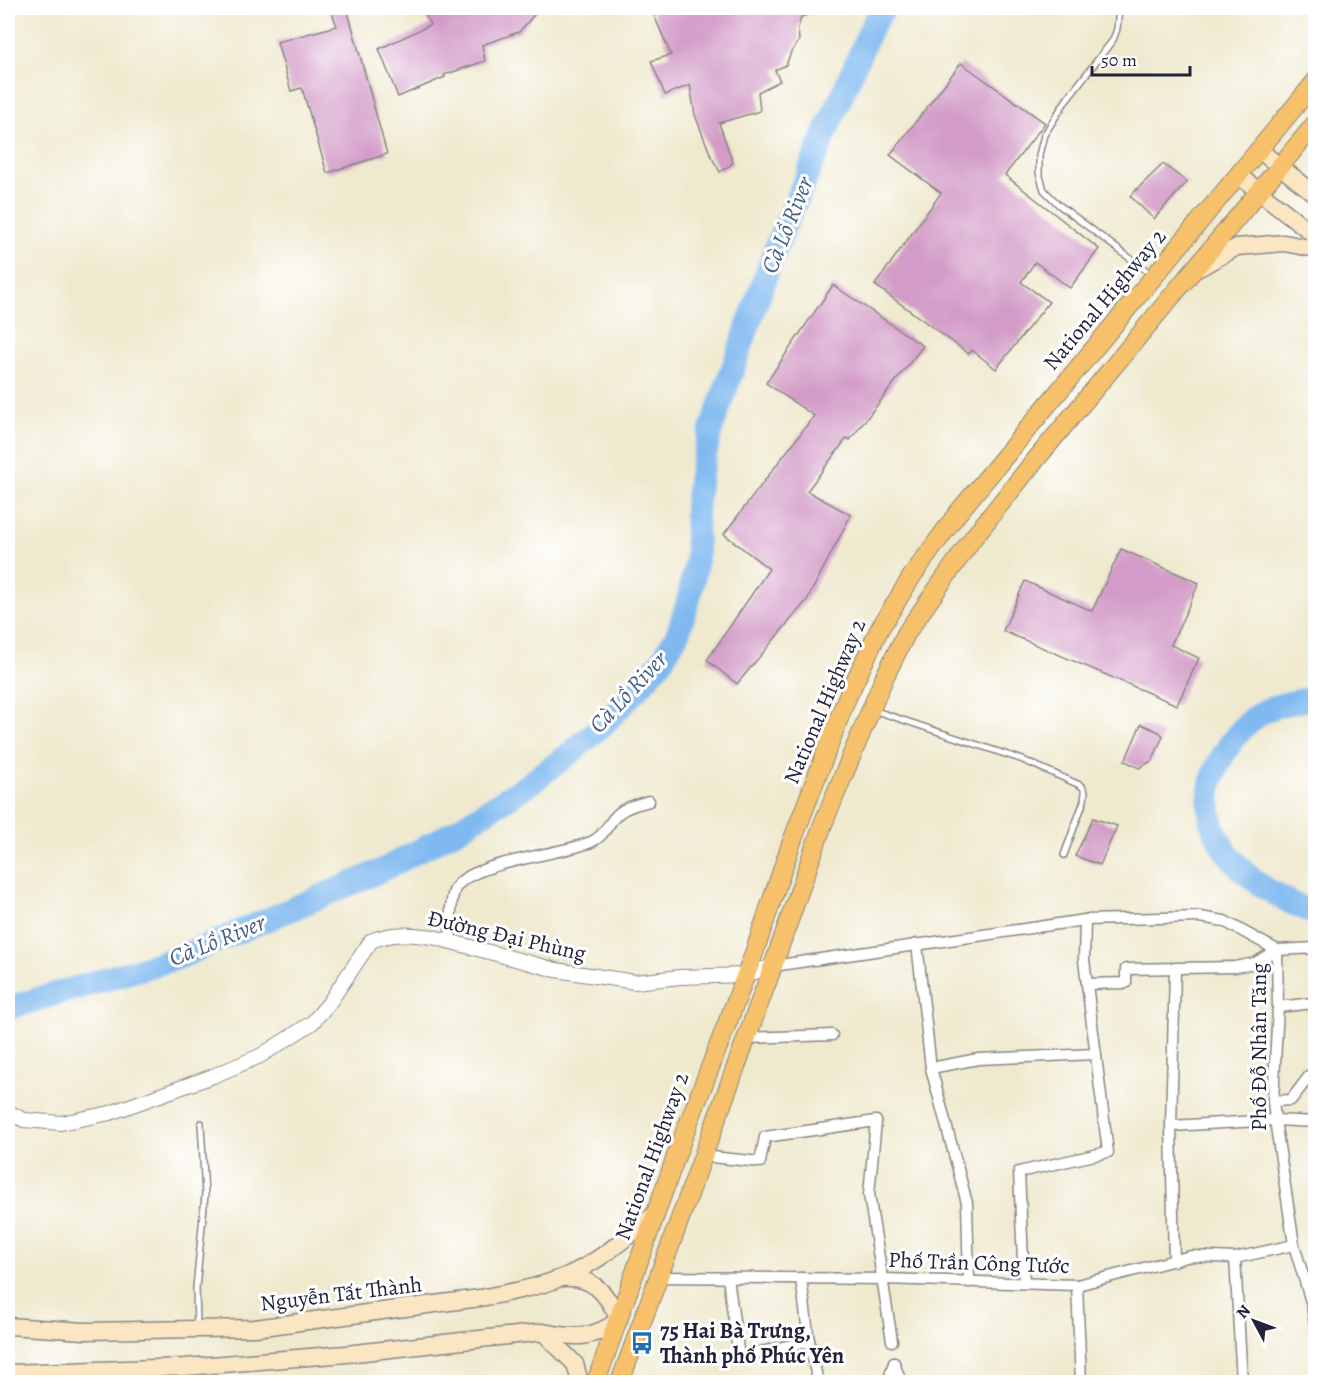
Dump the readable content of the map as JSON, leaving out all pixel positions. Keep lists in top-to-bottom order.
{
  "streets": {
    "highway": ["National Highway 2"],
    "main road": ["Nguyễn Tất Thành"],
    "street": ["Đường Đại Phùng", "Phố Đỗ Nhân Tăng", "Phố Trần Công Tước"]
  },
  "crossings": [
    ["National Highway 2", "Đường Đại Phùng"],
    ["National Highway 2", "Phố Đỗ Nhân Tăng"],
    ["National Highway 2", "Phố Trần Công Tước"],
    ["National Highway 2", "Nguyễn Tất Thành"],
    ["Đường Đại Phùng", "Phố Đỗ Nhân Tăng"],
    ["Phố Đỗ Nhân Tăng", "Phố Trần Công Tước"]
  ],
  "water": ["Cà Lồ River"],
  "places": {
    "bus stop": ["75 Hai Bà Trưng, Thành phố Phúc Yên"]
  },
  "scale_bar": "50 m",
  "north": "top left"
}
